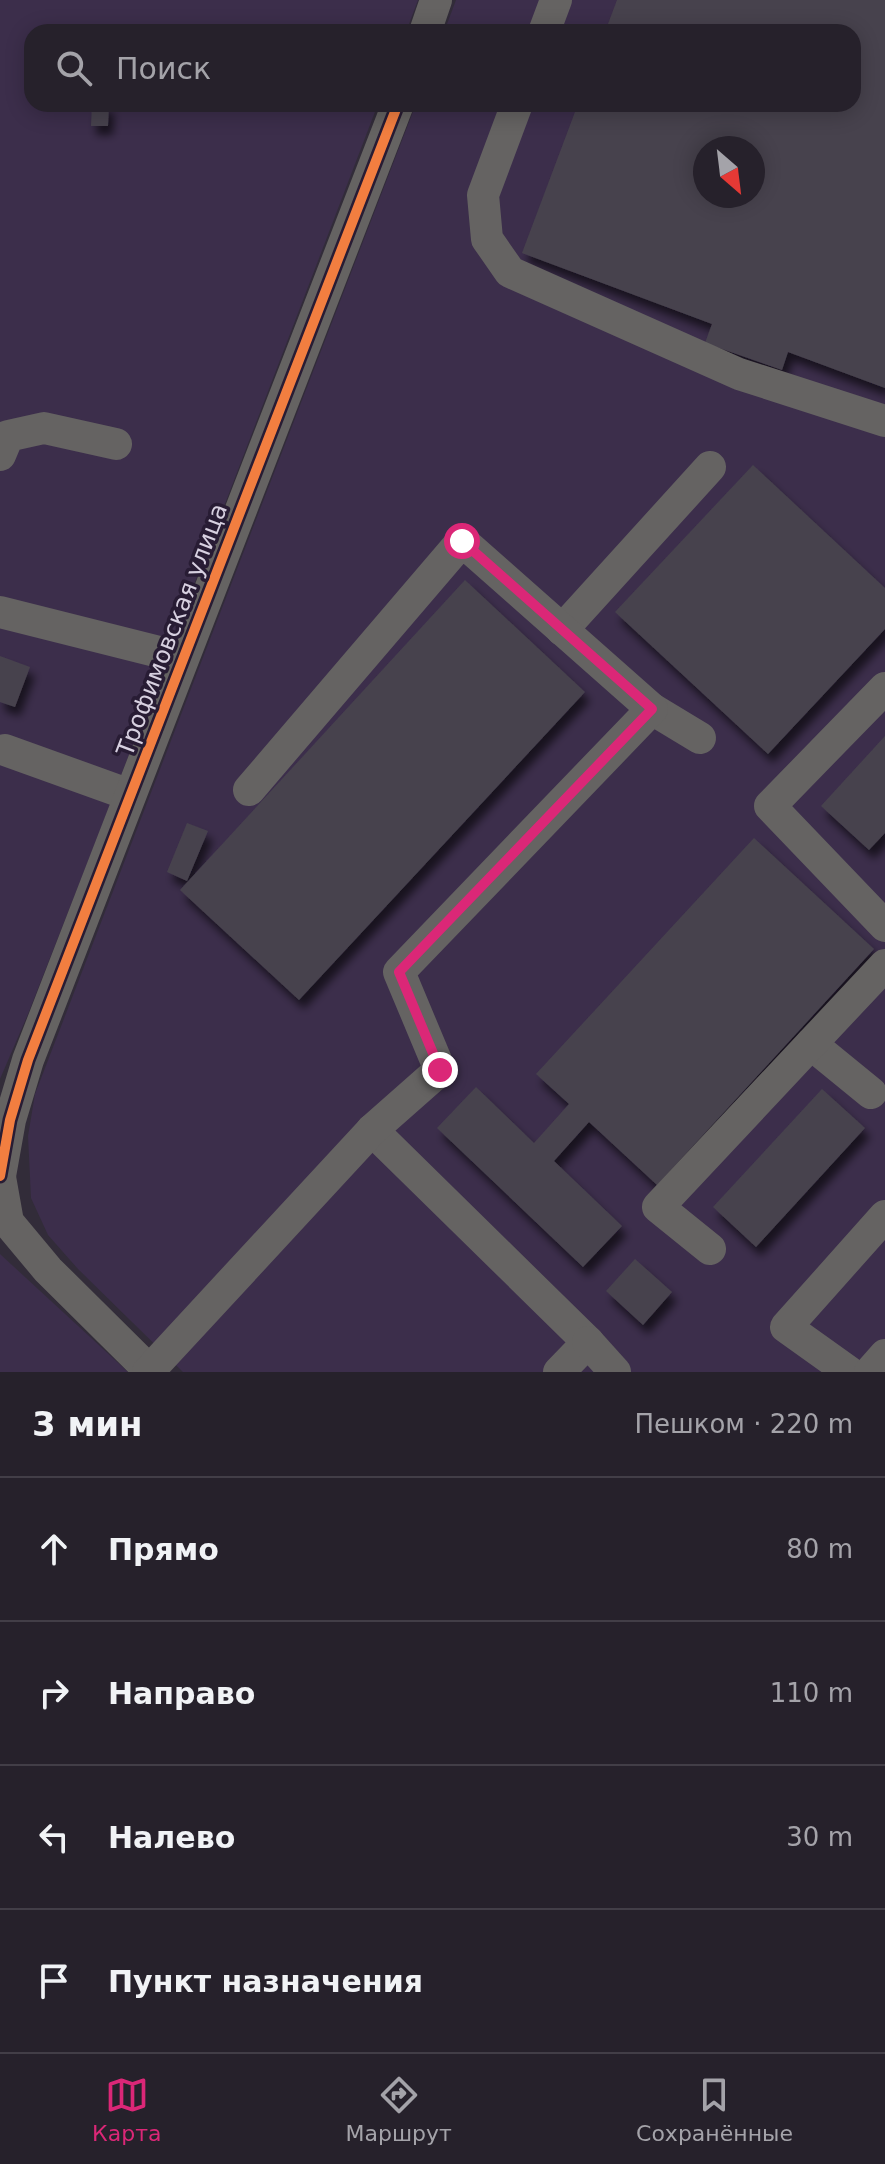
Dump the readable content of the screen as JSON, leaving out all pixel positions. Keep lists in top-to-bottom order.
{
  "streets": {
    "street": ["Трофимовская улица"]
  },
  "north": "bottom right",
  "page": {
    "search": "Поиск",
    "heading": ["3 мин", "Пешком · 220 m"],
    "list": [
      ["Прямо", "80 m"],
      ["Направо", "110 m"],
      ["Налево", "30 m"],
      "Пункт назначения"
    ],
    "nav": ["Карта", "Маршрут", "Сохранённые"]
  }
}
